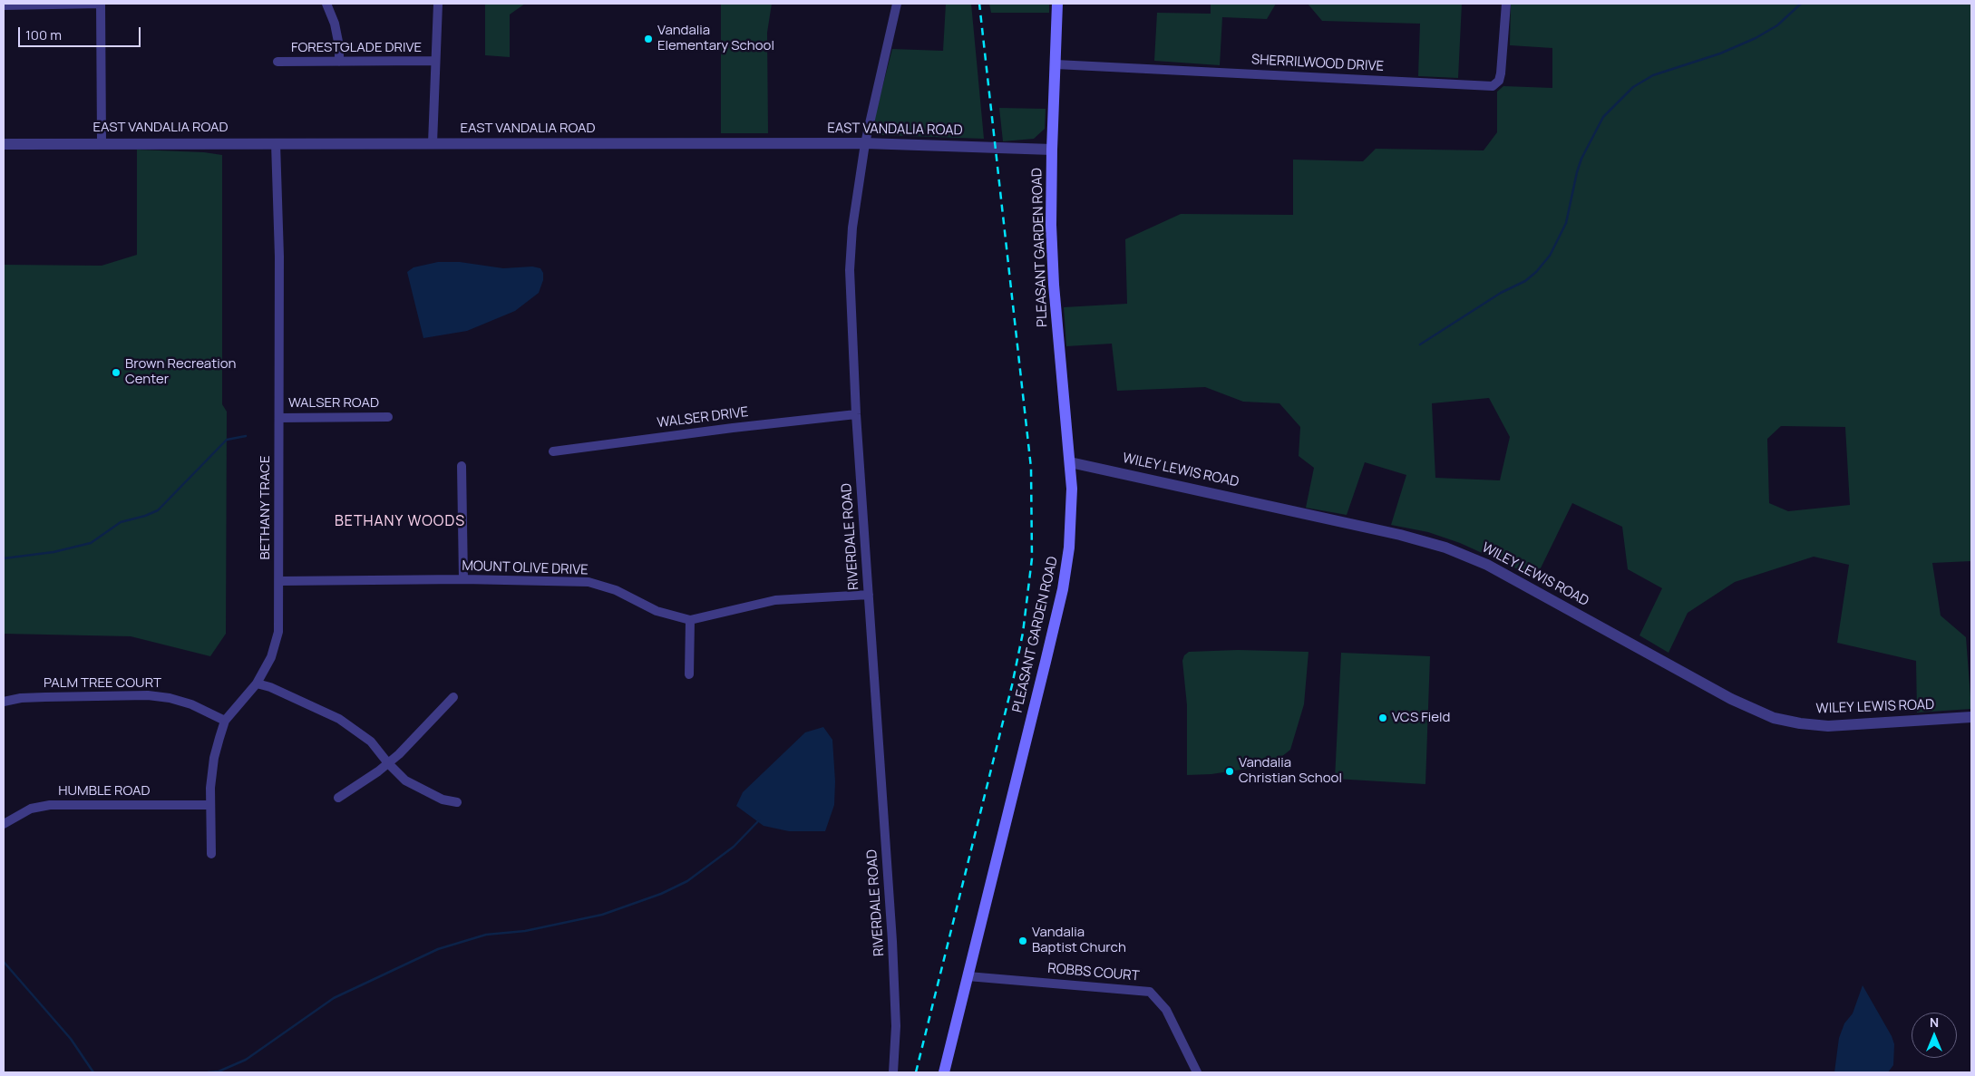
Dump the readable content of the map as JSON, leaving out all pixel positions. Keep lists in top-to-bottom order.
{
  "streets": {
    "main road": ["PLEASANT GARDEN ROAD"],
    "street": [
      "FORESTGLADE DRIVE",
      "SHERRILWOOD DRIVE",
      "EAST VANDALIA ROAD",
      "WALSER ROAD",
      "WALSER DRIVE",
      "WILEY LEWIS ROAD",
      "BETHANY TRACE",
      "RIVERDALE ROAD",
      "MOUNT OLIVE DRIVE",
      "PALM TREE COURT",
      "HUMBLE ROAD",
      "ROBBS COURT"
    ]
  },
  "crossings": [
    ["SHERRILWOOD DRIVE", "PLEASANT GARDEN ROAD"],
    ["EAST VANDALIA ROAD", "PLEASANT GARDEN ROAD"],
    ["EAST VANDALIA ROAD", "BETHANY TRACE"],
    ["EAST VANDALIA ROAD", "RIVERDALE ROAD"],
    ["PLEASANT GARDEN ROAD", "WILEY LEWIS ROAD"],
    ["PLEASANT GARDEN ROAD", "ROBBS COURT"],
    ["WALSER ROAD", "BETHANY TRACE"],
    ["WALSER DRIVE", "RIVERDALE ROAD"],
    ["BETHANY TRACE", "MOUNT OLIVE DRIVE"],
    ["BETHANY TRACE", "PALM TREE COURT"],
    ["BETHANY TRACE", "HUMBLE ROAD"],
    ["RIVERDALE ROAD", "MOUNT OLIVE DRIVE"]
  ],
  "districts": ["BETHANY WOODS"],
  "places": [
    "Vandalia Elementary School",
    "Brown Recreation Center",
    "VCS Field",
    "Vandalia Christian School",
    "Vandalia Baptist Church"
  ],
  "scale_bar": "100 m",
  "north": "top"
}
